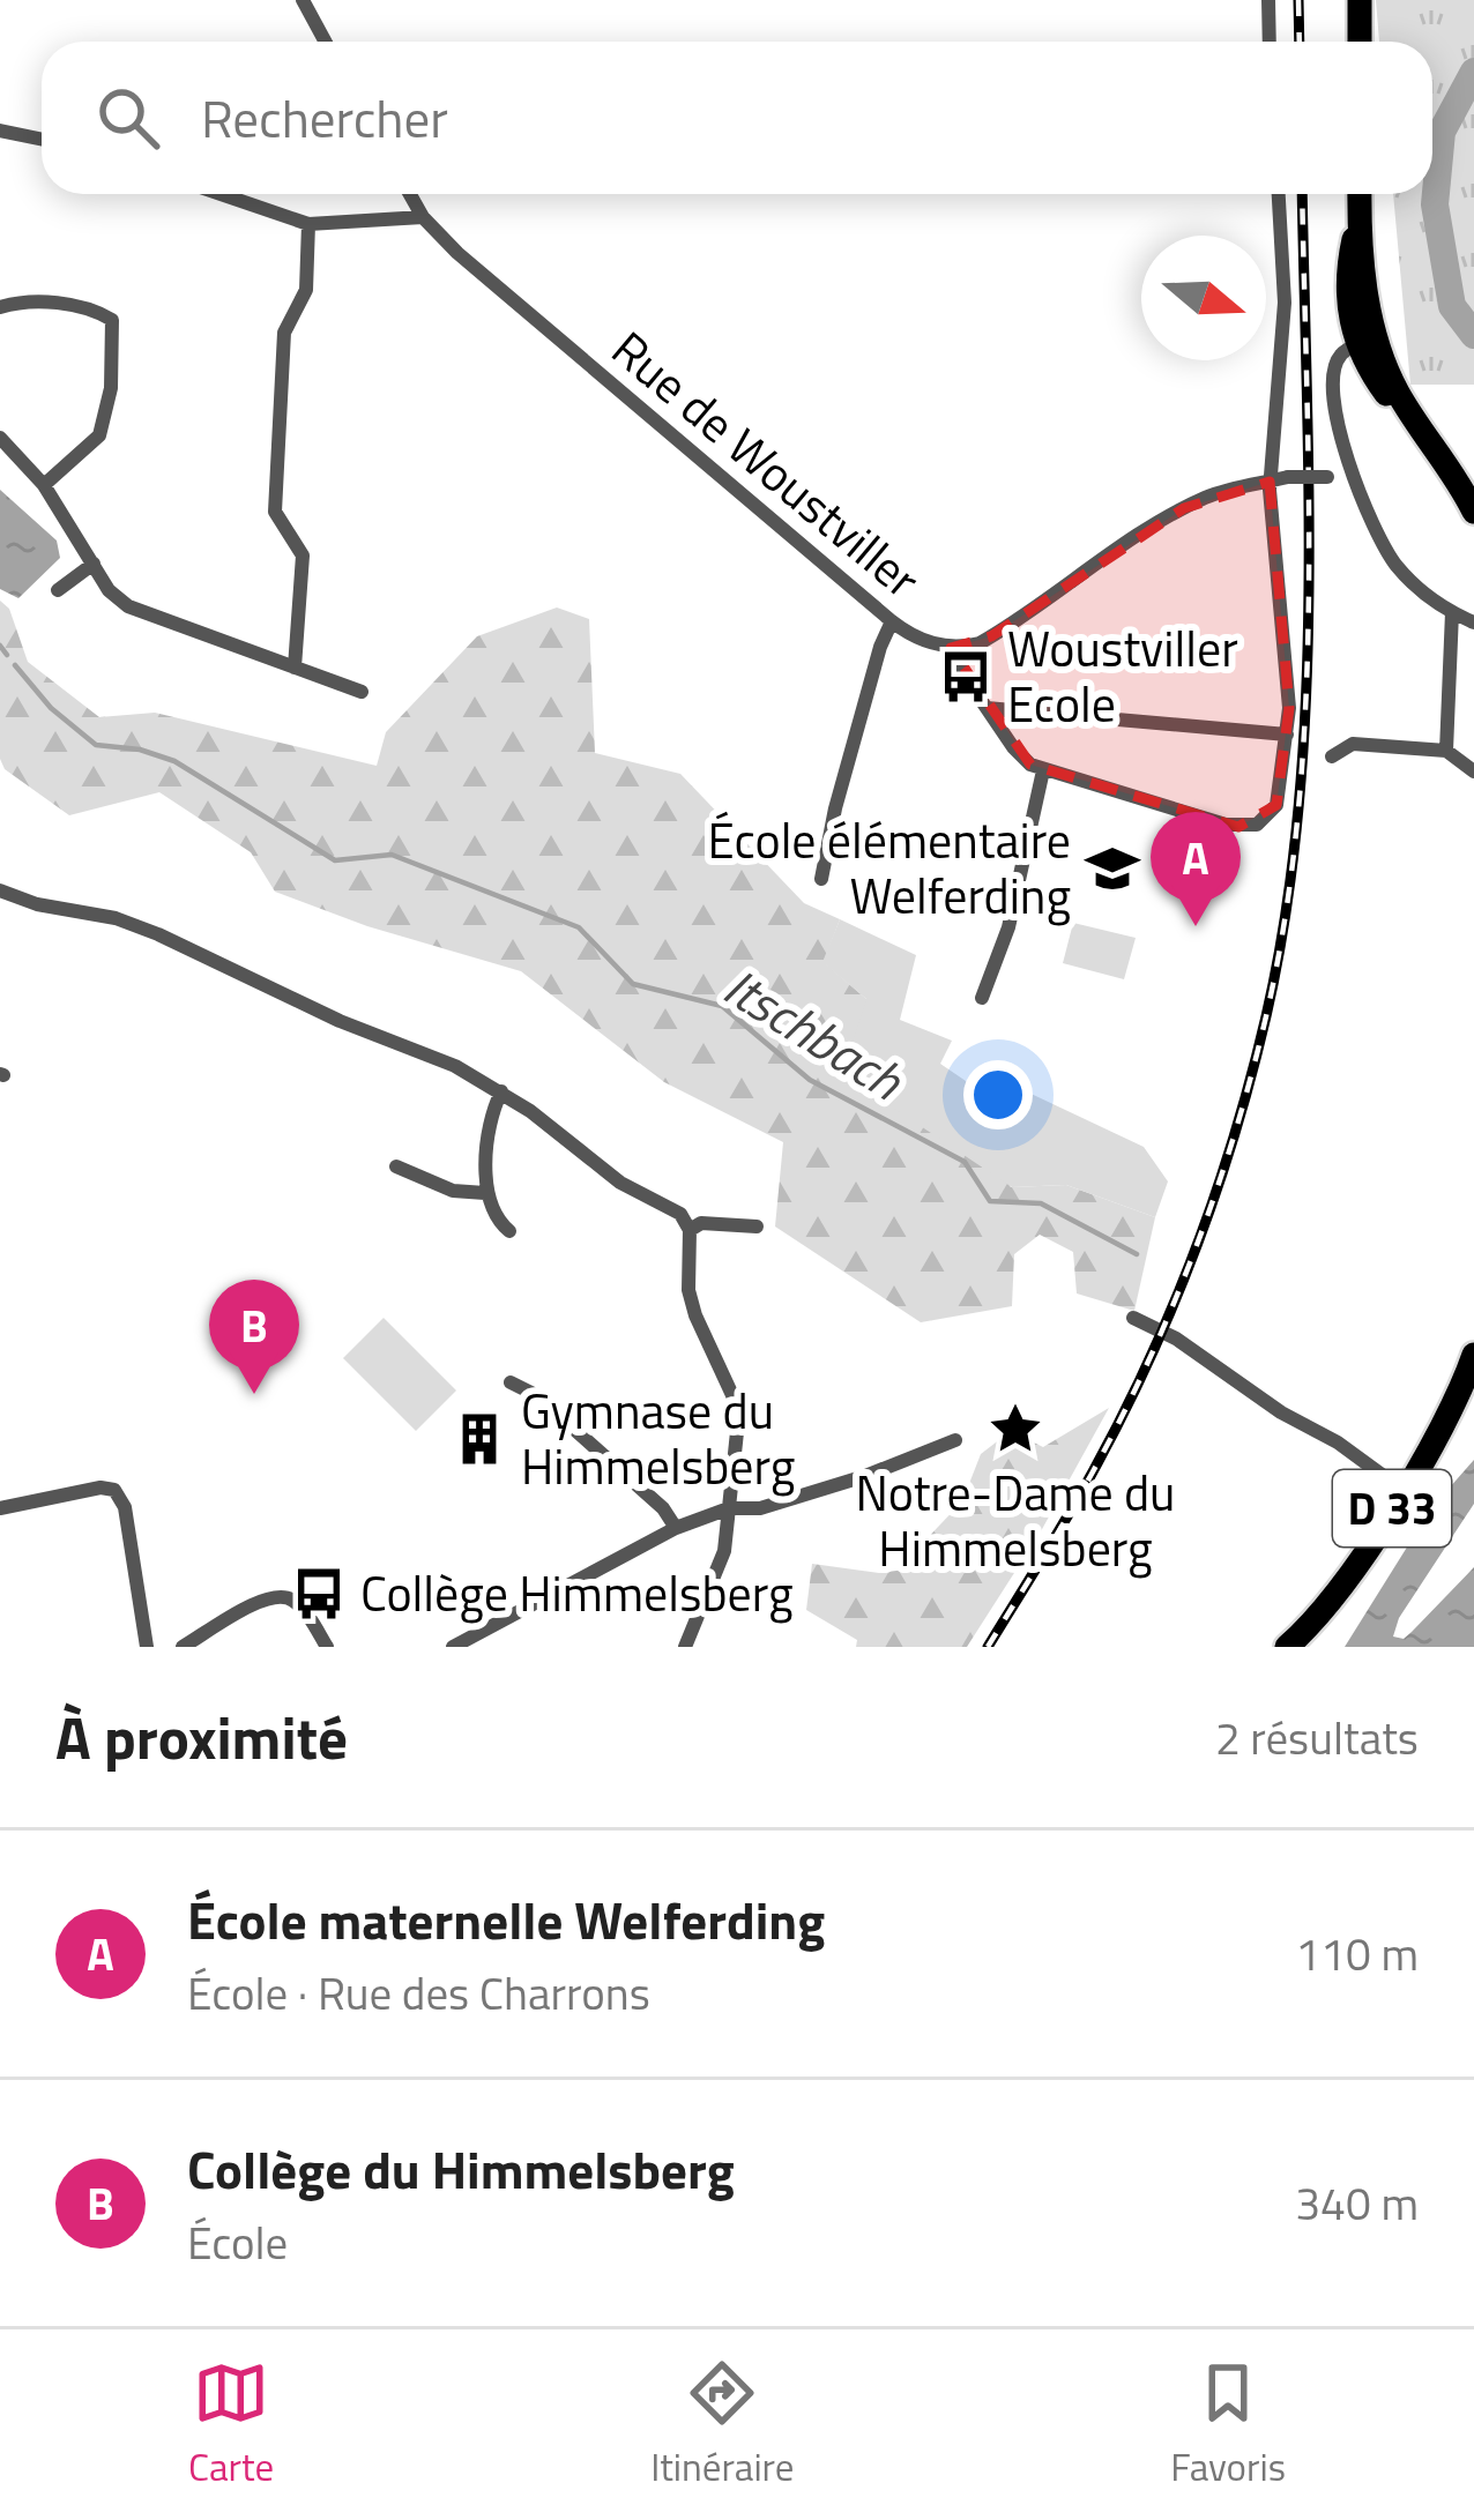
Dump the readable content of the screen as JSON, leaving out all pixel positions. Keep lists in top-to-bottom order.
{
  "streets": {
    "main road": ["D 33"],
    "street": ["Rue de Woustviller"]
  },
  "water": ["Itschbach"],
  "places": {
    "bus stop": ["Woustviller Ecole", "Collège Himmelsberg"],
    "school or university": ["École élémentaire Welferding"],
    "place": ["Notre-Dame du Himmelsberg"],
    "building": ["Gymnase du Himmelsberg"]
  },
  "north": "right",
  "page": {
    "search": "Rechercher",
    "pins": ["A", "B"],
    "heading": ["À proximité", "2 résultats"],
    "list": [
      {
        "mark": "A",
        "name": "École maternelle Welferding",
        "note": "École · Rue des Charrons",
        "value": "110 m"
      },
      {
        "mark": "B",
        "name": "Collège du Himmelsberg",
        "note": "École",
        "value": "340 m"
      }
    ],
    "nav": ["Carte", "Itinéraire", "Favoris"]
  }
}
